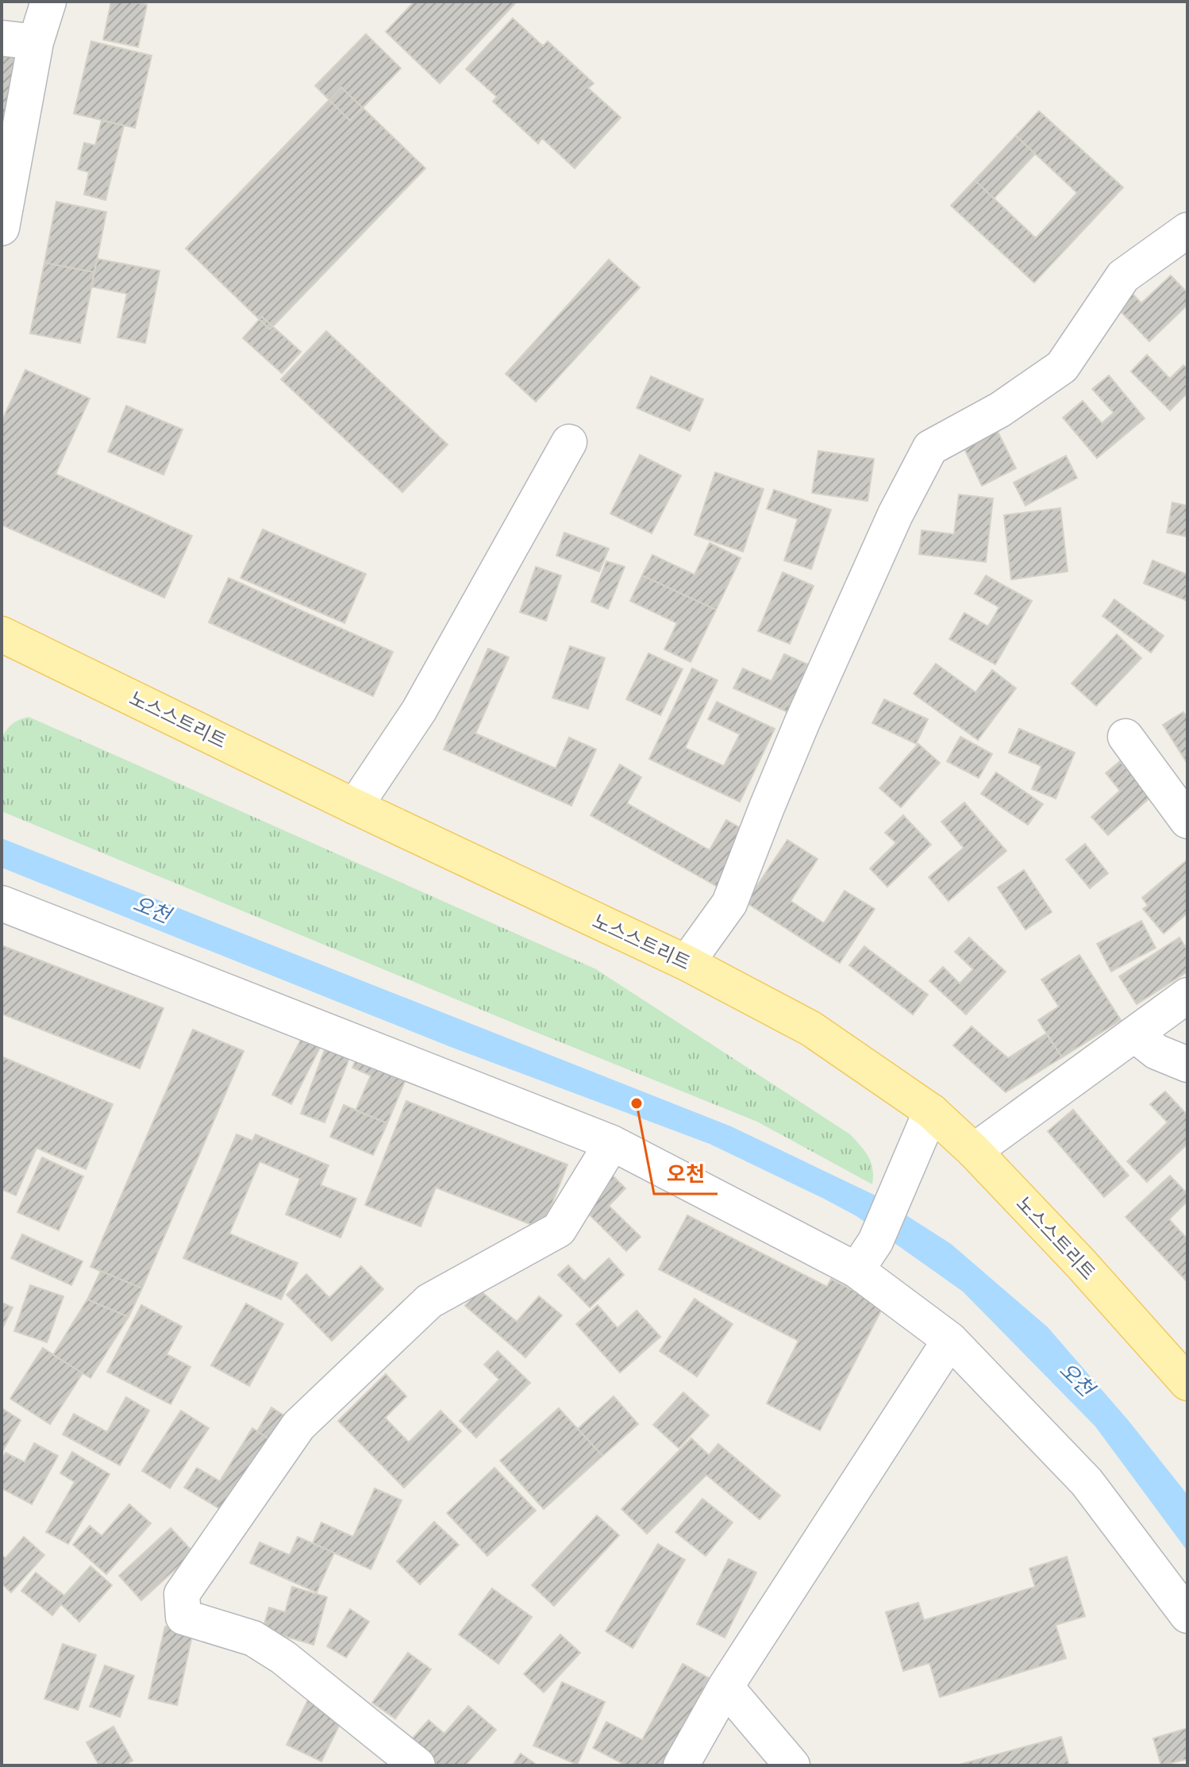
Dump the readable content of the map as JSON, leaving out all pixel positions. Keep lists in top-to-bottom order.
{
  "streets": {
    "main road": ["노스스트리트"]
  },
  "water": ["오천"],
  "places": ["오천"]
}
